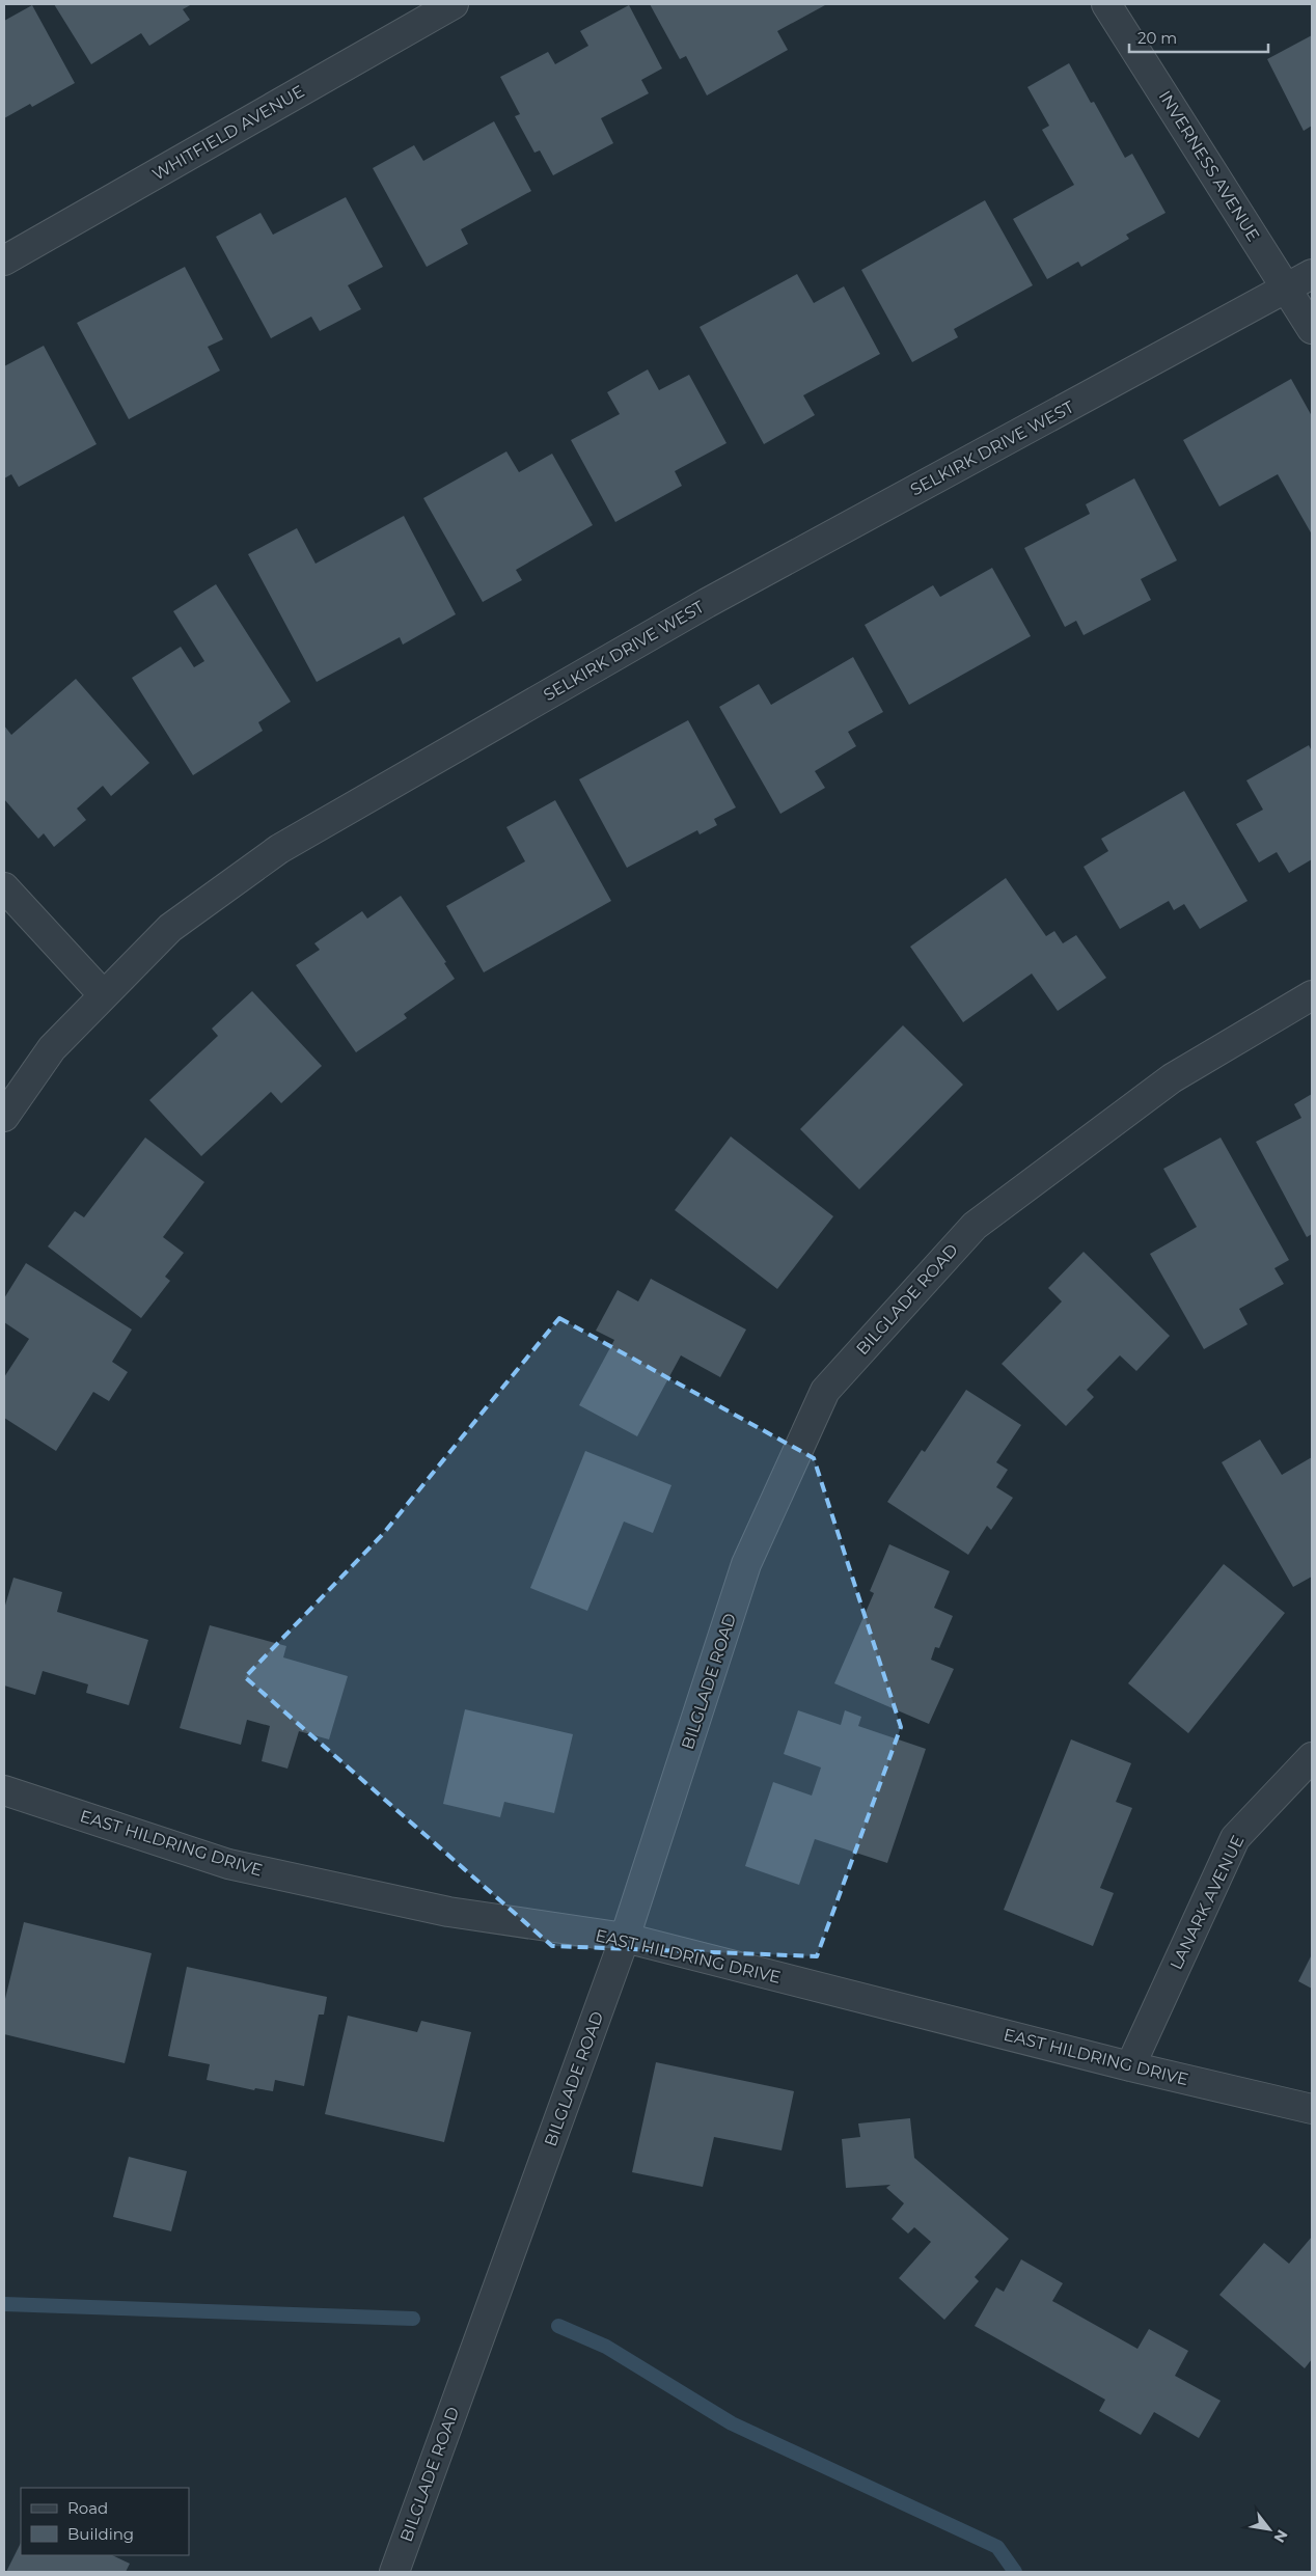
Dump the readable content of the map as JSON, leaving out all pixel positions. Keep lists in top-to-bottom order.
{
  "streets": {
    "street": [
      "WHITFIELD AVENUE",
      "INVERNESS AVENUE",
      "SELKIRK DRIVE WEST",
      "BILGLADE ROAD",
      "EAST HILDRING DRIVE",
      "LANARK AVENUE"
    ]
  },
  "crossings": [
    ["INVERNESS AVENUE", "SELKIRK DRIVE WEST"],
    ["BILGLADE ROAD", "EAST HILDRING DRIVE"],
    ["EAST HILDRING DRIVE", "LANARK AVENUE"]
  ],
  "legend": ["Road", "Building"],
  "scale_bar": "20 m",
  "north": "bottom right"
}
